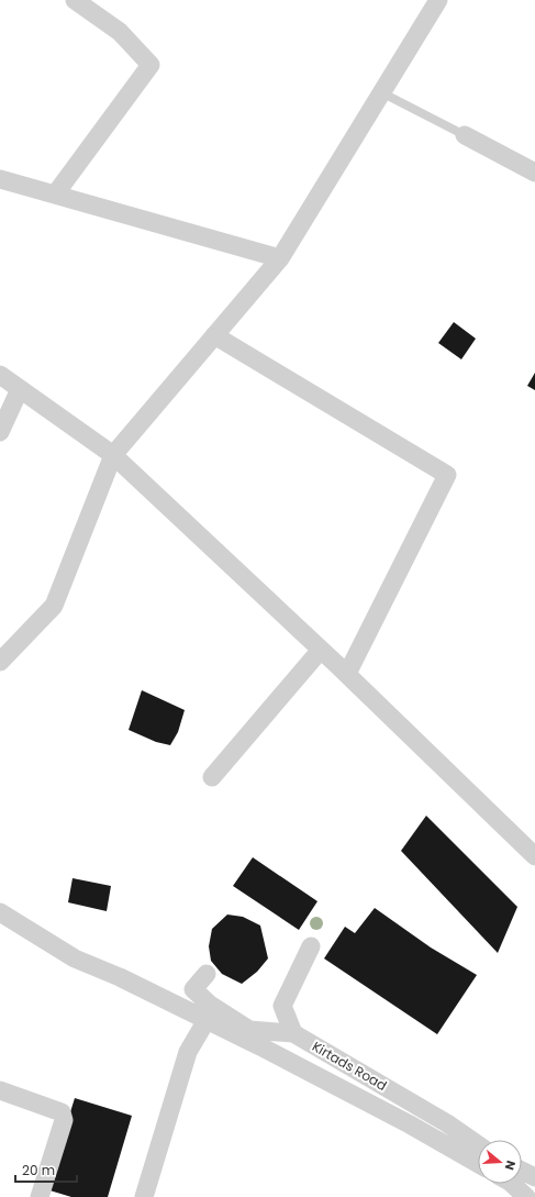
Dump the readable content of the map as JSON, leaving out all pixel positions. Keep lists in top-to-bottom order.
{
  "streets": {
    "street": ["Kirtads Road"]
  },
  "scale_bar": "20 m",
  "north": "right"
}
